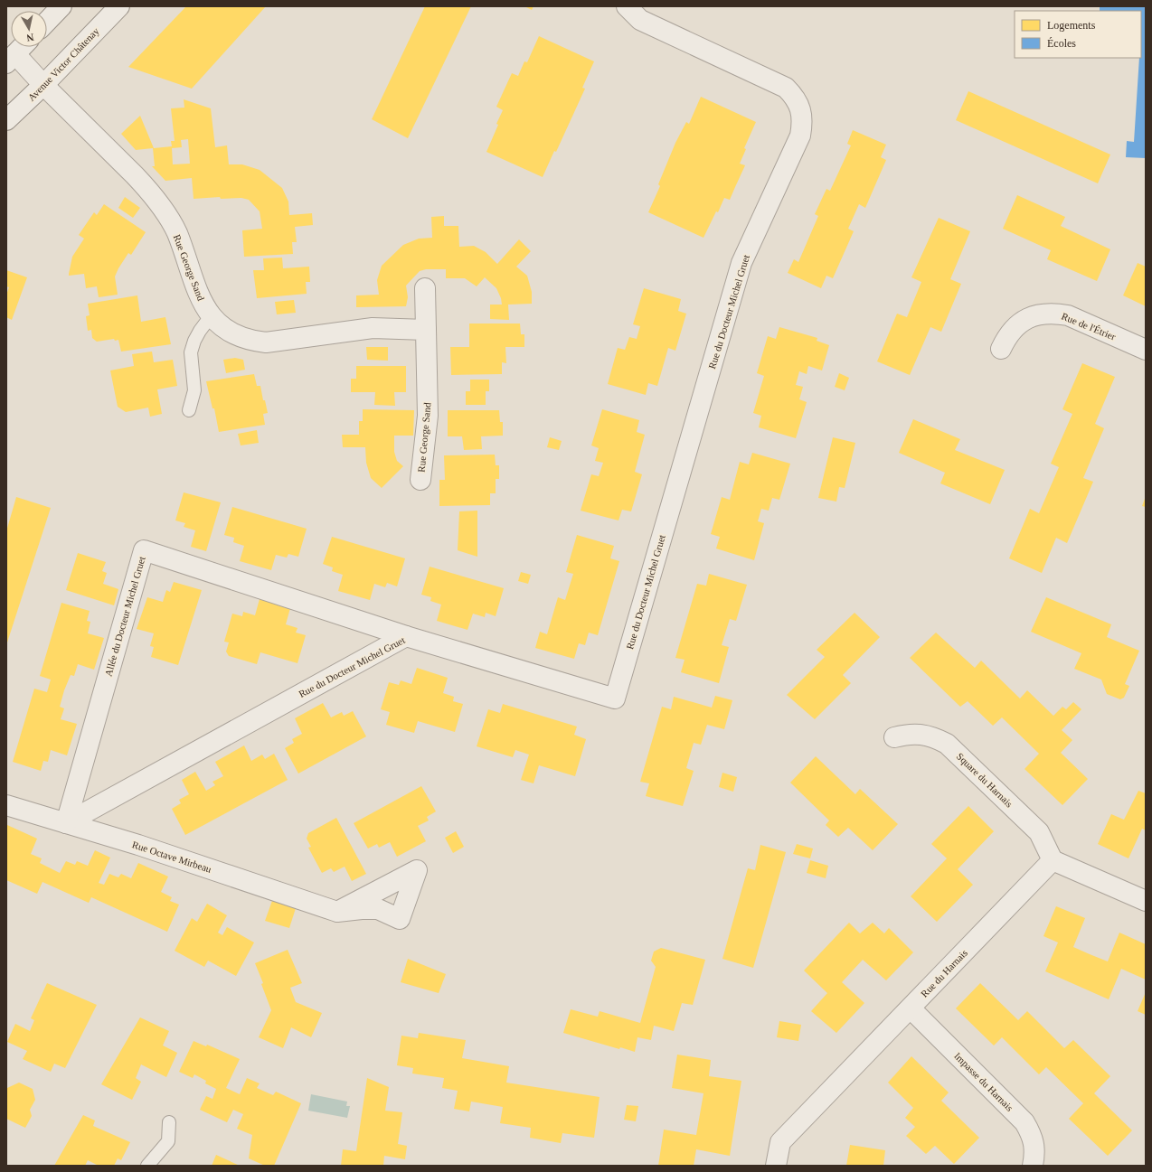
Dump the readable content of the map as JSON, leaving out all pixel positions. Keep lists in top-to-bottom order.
{
  "streets": {
    "street": [
      "Avenue Victor Châtenay",
      "Rue George Sand",
      "Rue du Docteur Michel Gruet",
      "Rue de l'Étrier",
      "Allée du Docteur Michel Gruet",
      "Square du Harnais",
      "Rue Octave Mirbeau",
      "Rue du Harnais",
      "Impasse du Harnais"
    ]
  },
  "crossings": [
    ["Avenue Victor Châtenay", "Rue George Sand"],
    ["Rue du Docteur Michel Gruet", "Allée du Docteur Michel Gruet"],
    ["Rue du Docteur Michel Gruet", "Rue Octave Mirbeau"],
    ["Allée du Docteur Michel Gruet", "Rue Octave Mirbeau"],
    ["Square du Harnais", "Rue du Harnais"],
    ["Rue du Harnais", "Impasse du Harnais"]
  ],
  "legend": ["Logements", "Écoles"],
  "north": "bottom"
}
